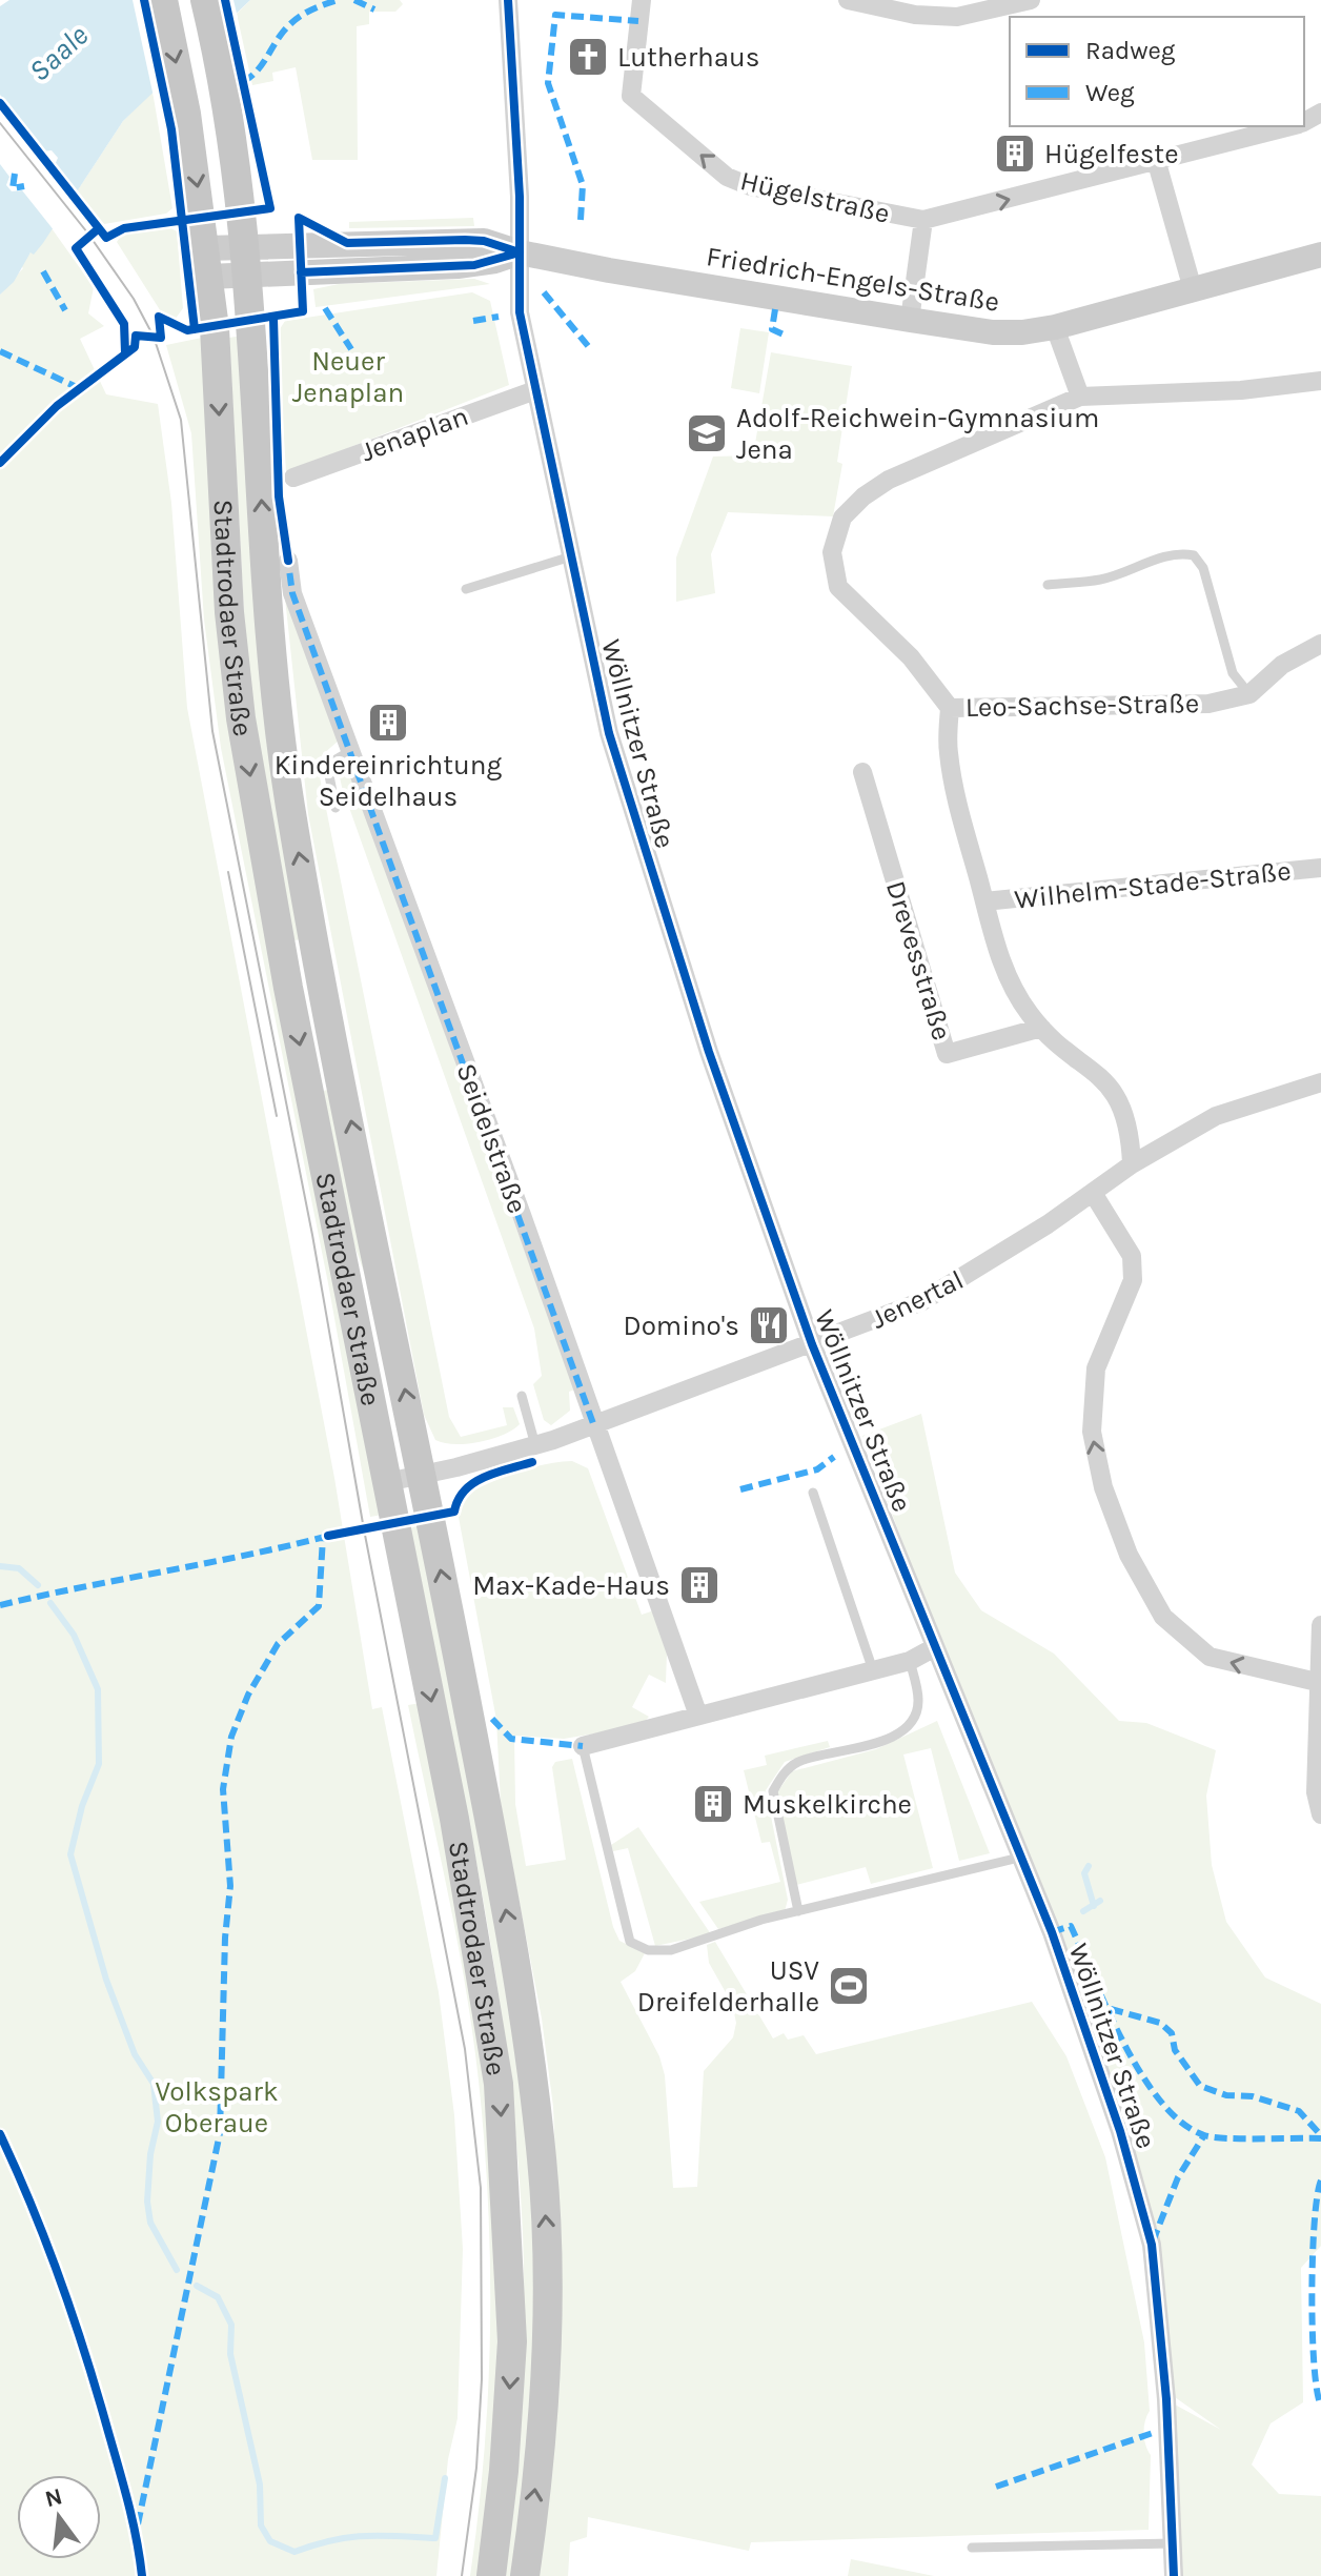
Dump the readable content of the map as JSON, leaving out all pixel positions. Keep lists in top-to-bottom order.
{
  "streets": {
    "main road": ["Stadtrodaer Straße"],
    "street": [
      "Hügelstraße",
      "Friedrich-Engels-Straße",
      "Jenaplan",
      "Leo-Sachse-Straße",
      "Wöllnitzer Straße",
      "Wilhelm-Stade-Straße",
      "Drevesstraße",
      "Seidelstraße",
      "Jenertal"
    ]
  },
  "crossings": [
    ["Hügelstraße", "Friedrich-Engels-Straße"],
    ["Friedrich-Engels-Straße", "Stadtrodaer Straße"],
    ["Friedrich-Engels-Straße", "Wöllnitzer Straße"],
    ["Jenaplan", "Wöllnitzer Straße"],
    ["Stadtrodaer Straße", "Jenertal"],
    ["Wöllnitzer Straße", "Jenertal"],
    ["Seidelstraße", "Jenertal"]
  ],
  "water": ["Saale"],
  "parks": ["Neuer Jenaplan", "Volkspark Oberaue"],
  "places": {
    "church": ["Lutherhaus"],
    "building": [
      "Hügelfeste",
      "Kindereinrichtung Seidelhaus",
      "Max-Kade-Haus",
      "Muskelkirche"
    ],
    "school or university": ["Adolf-Reichwein-Gymnasium Jena"],
    "restaurant": ["Domino's"],
    "sports": ["USV Dreifelderhalle"]
  },
  "legend": ["Radweg", "Weg"],
  "north": "top"
}
